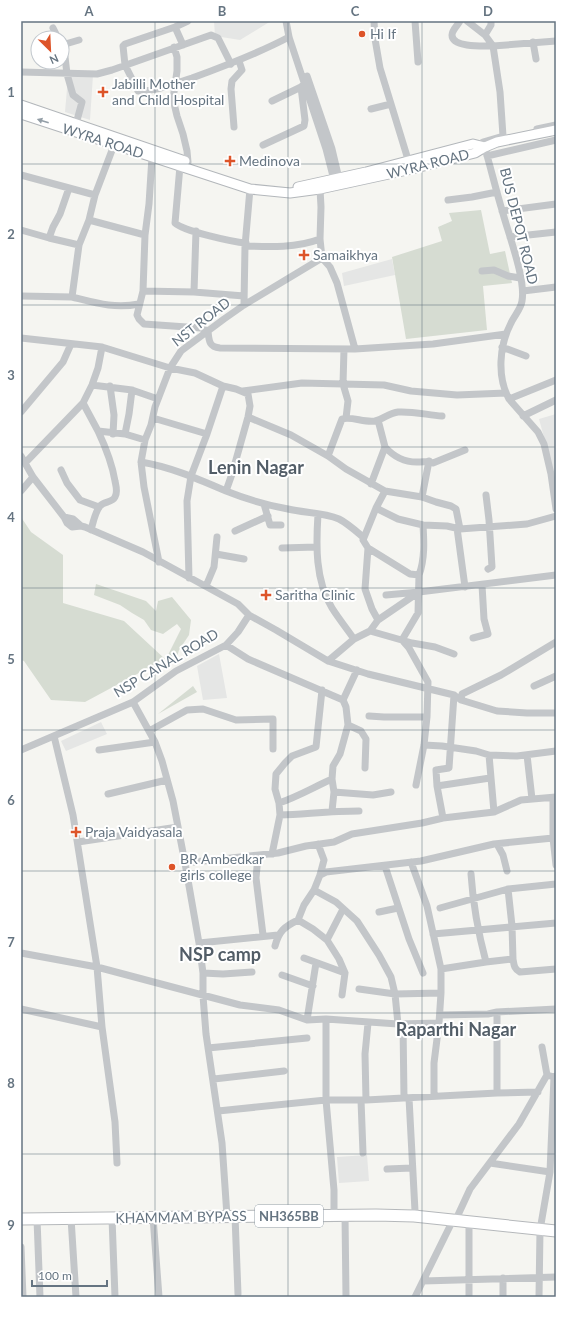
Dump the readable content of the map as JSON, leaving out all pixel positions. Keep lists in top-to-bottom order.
{
  "streets": {
    "highway": ["NH365BB", "KHAMMAM BYPASS"],
    "main road": ["WYRA ROAD"],
    "street": ["BUS DEPOT ROAD", "NST ROAD", "NSP CANAL ROAD"]
  },
  "crossings": [
    ["WYRA ROAD", "BUS DEPOT ROAD"]
  ],
  "districts": ["Lenin Nagar", "NSP camp", "Raparthi Nagar"],
  "places": {
    "other": ["Hi If", "BR Ambedkar girls college"],
    "health": [
      "Jabilli Mother and Child Hospital",
      "Medinova",
      "Samaikhya",
      "Saritha Clinic",
      "Praja Vaidyasala"
    ]
  },
  "scale_bar": "100 m",
  "north": "bottom right",
  "grid": {
    "columns": [
      "A",
      "B",
      "C",
      "D"
    ],
    "rows": [
      "1",
      "2",
      "3",
      "4",
      "5",
      "6",
      "7",
      "8",
      "9"
    ]
  }
}
